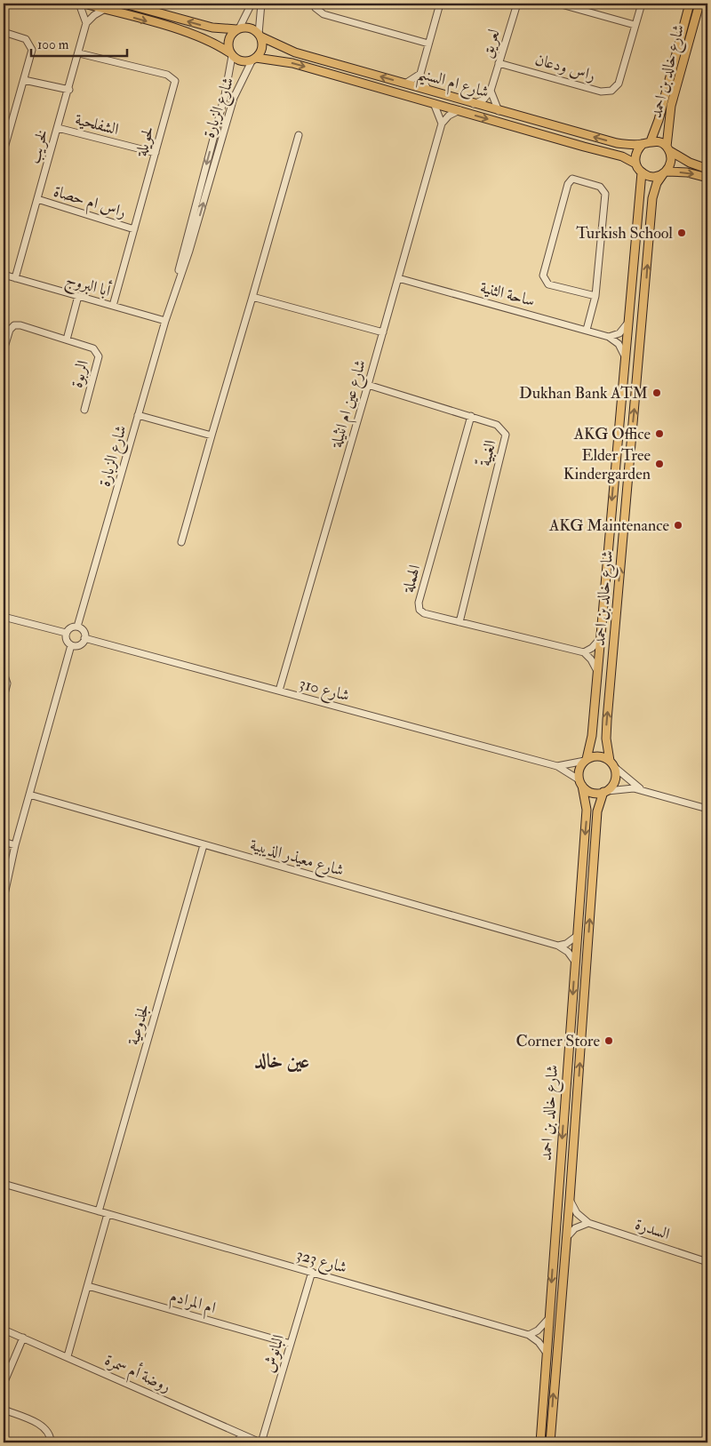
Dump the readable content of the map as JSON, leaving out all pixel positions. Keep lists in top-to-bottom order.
{
  "streets": {
    "main road": ["شارع خالد بن احمد", "شارع ام السنيم"],
    "street": [
      "لعريق",
      "راس ودعان",
      "شارع الزبارة",
      "الشفلحية",
      "لحويلة",
      "لخريب",
      "راس ام حصاة",
      "أبا البروج",
      "ساحة الثنية",
      "الربوة",
      "شارع عين ام انثيلة",
      "الغبيةّ",
      "الهملة",
      "شارع 310",
      "شارع معيذر الذيبية",
      "لجذوعية",
      "السدرة",
      "شارع 323",
      "ام المرادم",
      "البانوش",
      "روضة أم سمرة"
    ]
  },
  "crossings": [
    ["لعريق", "راس ودعان"],
    ["شارع خالد بن احمد", "شارع ام السنيم"],
    ["شارع خالد بن احمد", "ساحة الثنية"],
    ["شارع خالد بن احمد", "شارع 310"],
    ["شارع خالد بن احمد", "شارع معيذر الذيبية"],
    ["شارع خالد بن احمد", "السدرة"],
    ["شارع خالد بن احمد", "شارع 323"],
    ["شارع ام السنيم", "شارع الزبارة"],
    ["شارع الزبارة", "أبا البروج"],
    ["شارع الزبارة", "شارع 310"],
    ["الشفلحية", "لحويلة"],
    ["الشفلحية", "لخريب"],
    ["لحويلة", "لخريب"],
    ["لحويلة", "راس ام حصاة"],
    ["لحويلة", "أبا البروج"],
    ["لخريب", "راس ام حصاة"],
    ["لخريب", "أبا البروج"],
    ["أبا البروج", "الربوة"],
    ["ساحة الثنية", "شارع عين ام انثيلة"],
    ["شارع عين ام انثيلة", "الغبيةّ"],
    ["شارع عين ام انثيلة", "شارع 310"],
    ["الغبيةّ", "الهملة"],
    ["شارع معيذر الذيبية", "لجذوعية"],
    ["لجذوعية", "شارع 323"],
    ["شارع 323", "البانوش"],
    ["ام المرادم", "البانوش"],
    ["البانوش", "روضة أم سمرة"]
  ],
  "districts": ["عين خالد"],
  "places": [
    "Turkish School",
    "Dukhan Bank ATM",
    "AKG Office",
    "Elder Tree Kindergarden",
    "AKG Maintenance",
    "Corner Store"
  ],
  "scale_bar": "100 m"
}
